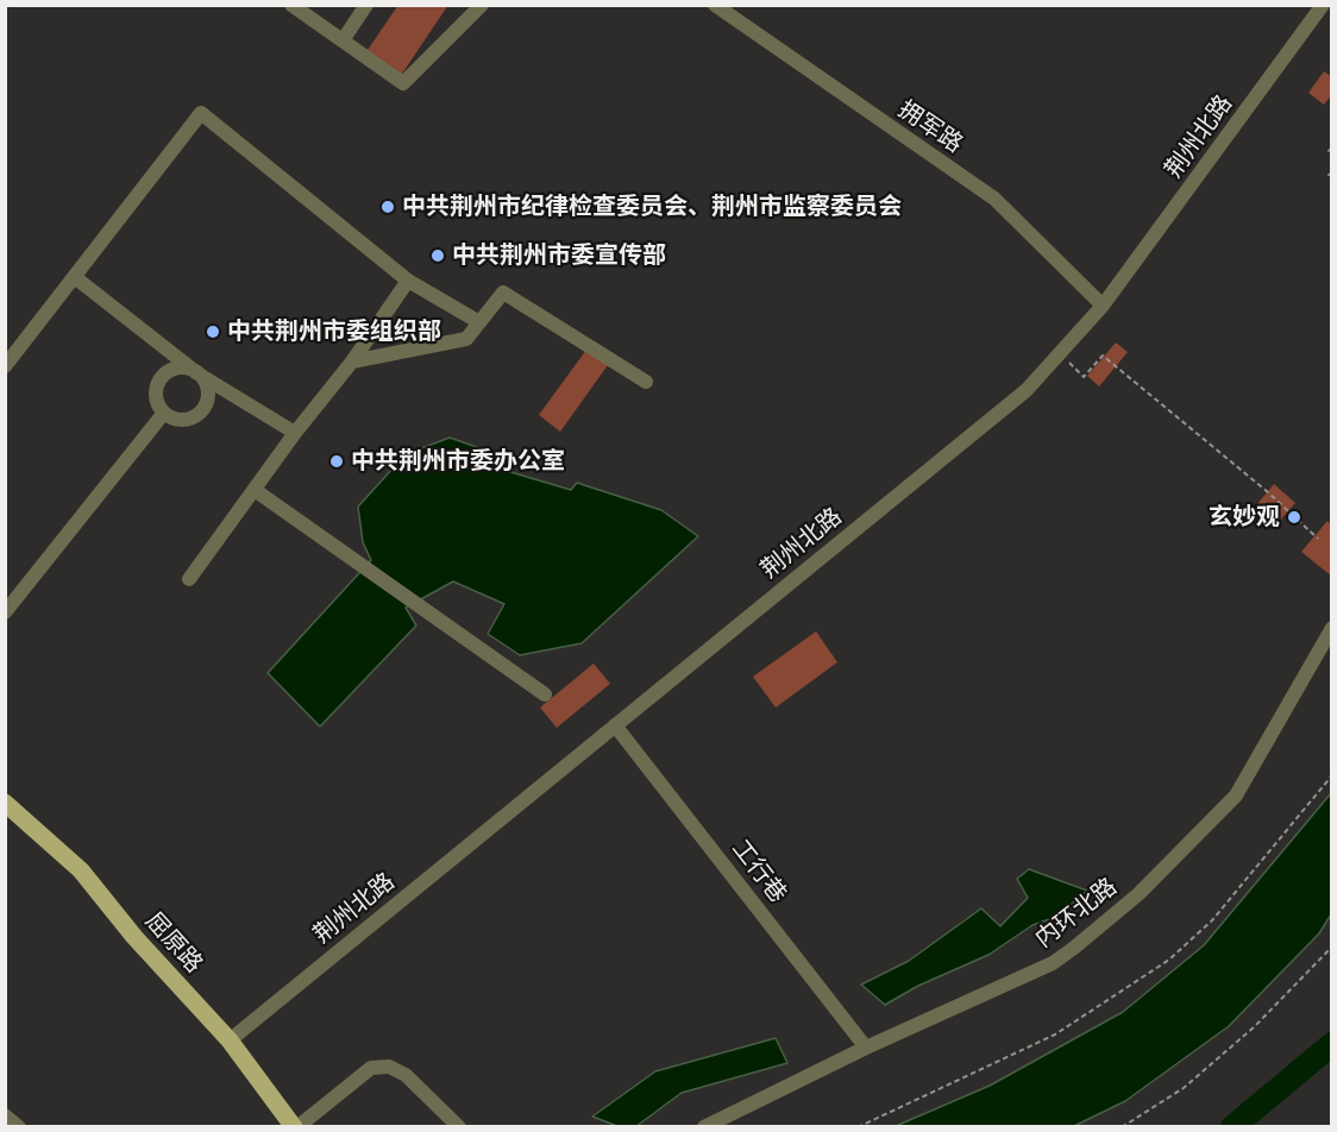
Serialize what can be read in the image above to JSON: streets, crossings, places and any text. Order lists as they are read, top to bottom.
{
  "streets": {
    "main road": ["屈原路"],
    "street": [
      "拥军路",
      "荆州北路",
      "工行巷",
      "内环北路"
    ]
  },
  "crossings": [
    ["拥军路", "荆州北路"],
    ["荆州北路", "工行巷"],
    ["荆州北路", "屈原路"],
    ["工行巷", "内环北路"]
  ],
  "places": [
    "中共荆州市纪律检查委员会、荆州市监察委员会",
    "中共荆州市委宣传部",
    "中共荆州市委组织部",
    "中共荆州市委办公室",
    "玄妙观"
  ]
}
